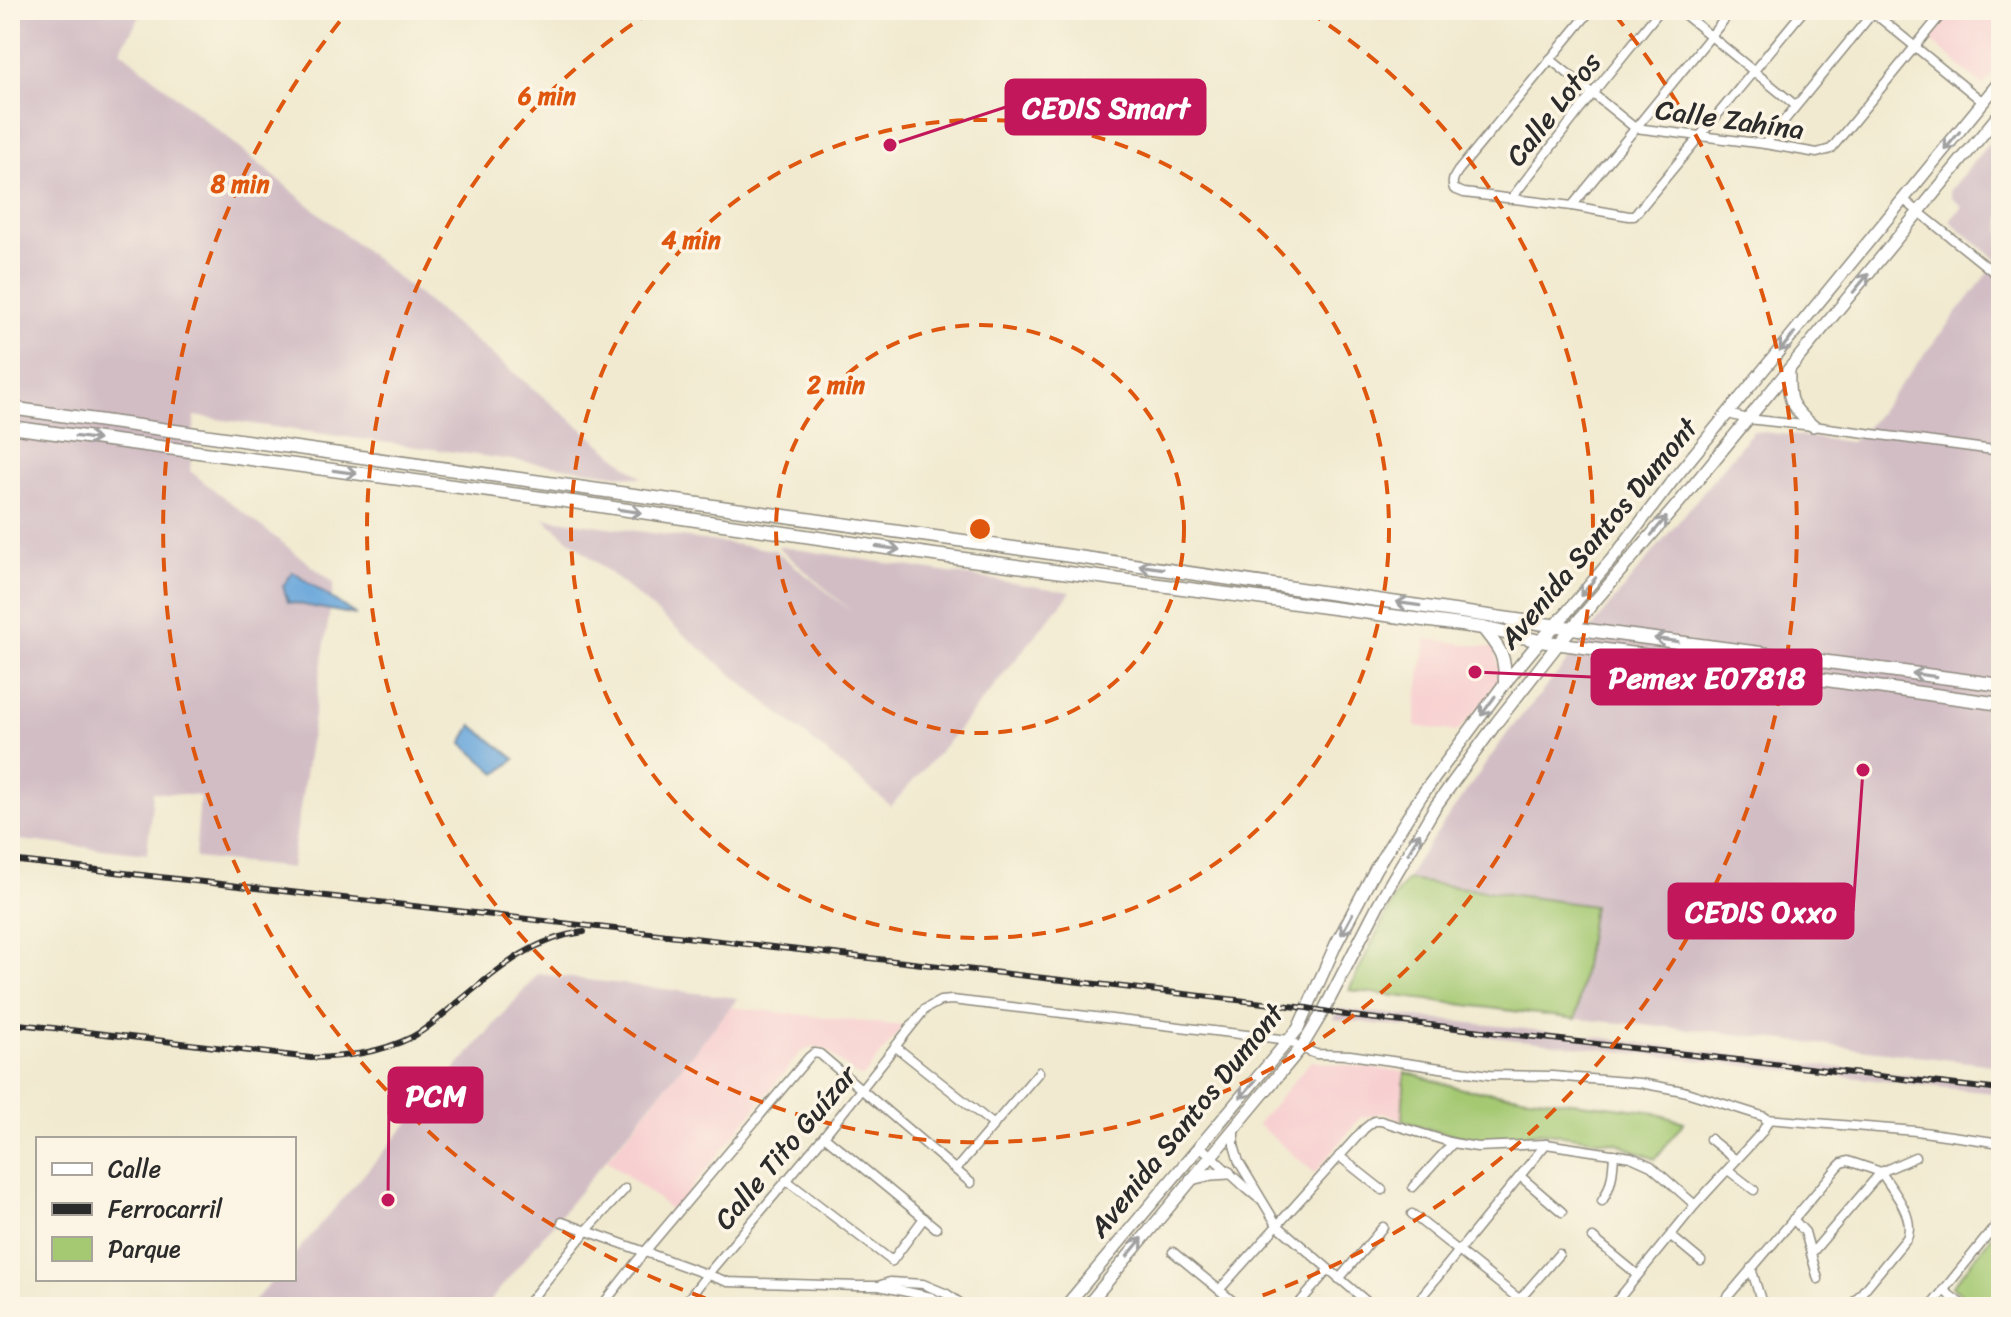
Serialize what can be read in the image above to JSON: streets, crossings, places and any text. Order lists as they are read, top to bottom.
{
  "streets": {
    "main road": ["Avenida Santos Dumont"],
    "street": ["Calle Lotos", "Calle Zahína", "Calle Tito Guízar"]
  },
  "crossings": [
    ["Calle Lotos", "Calle Zahína"],
    ["Avenida Santos Dumont", "Calle Tito Guízar"]
  ],
  "places": [
    "CEDIS Smart",
    "Pemex E07818",
    "CEDIS Oxxo",
    "PCM"
  ],
  "legend": ["Calle", "Ferrocarril", "Parque"],
  "rings": [
    "6 min",
    "8 min",
    "4 min",
    "2 min"
  ]
}
